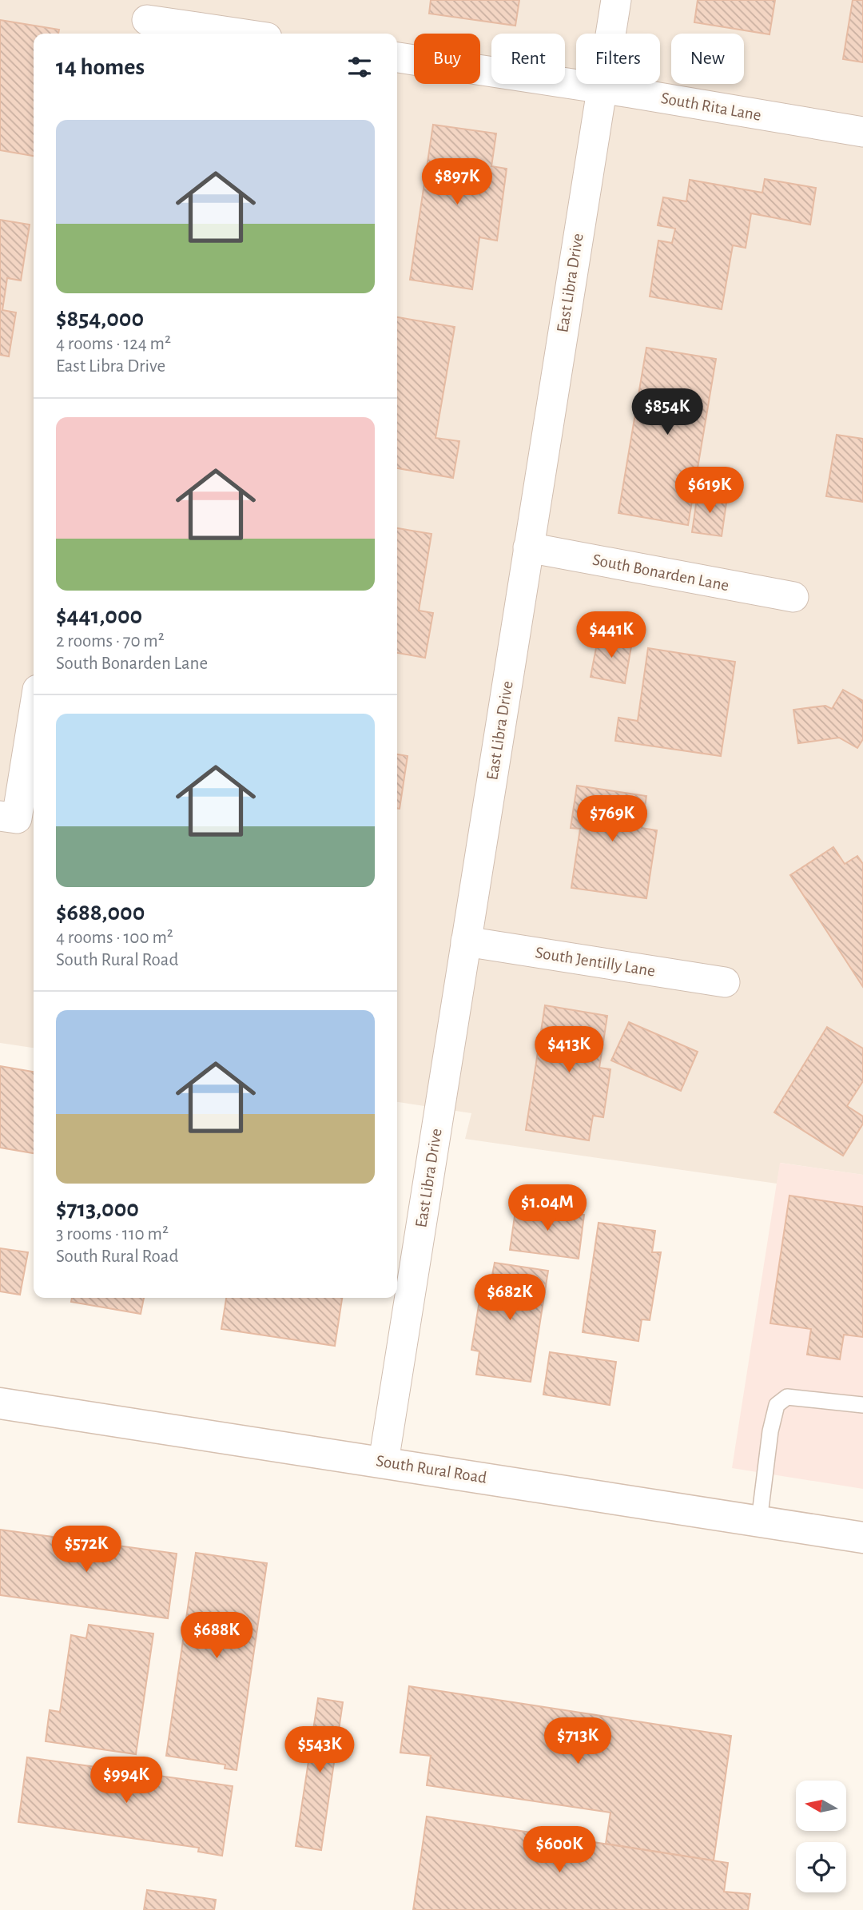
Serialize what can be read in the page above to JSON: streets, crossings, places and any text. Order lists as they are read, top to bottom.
{
  "streets": {
    "main road": ["South Rural Road"],
    "street": [
      "South Rita Lane",
      "East Libra Drive",
      "South Bonarden Lane",
      "South Jentilly Lane"
    ]
  },
  "crossings": [
    ["South Rita Lane", "East Libra Drive"],
    ["East Libra Drive", "South Bonarden Lane"],
    ["East Libra Drive", "South Jentilly Lane"],
    ["East Libra Drive", "South Rural Road"]
  ],
  "north": "left",
  "page": {
    "chip": [
      "Buy",
      "Rent",
      "Filters",
      "New"
    ],
    "heading": "14 homes",
    "list": [
      {
        "name": "$854,000",
        "note": "4 rooms · 124 m² · East Libra Drive"
      },
      {
        "name": "$441,000",
        "note": "2 rooms · 70 m² · South Bonarden Lane"
      },
      {
        "name": "$688,000",
        "note": "4 rooms · 100 m² · South Rural Road"
      },
      {
        "name": "$713,000",
        "note": "3 rooms · 110 m² · South Rural Road"
      }
    ],
    "price": [
      "$897K",
      "$854K",
      "$619K",
      "$441K",
      "$769K",
      "$413K",
      "$1.04M",
      "$682K",
      "$572K",
      "$688K",
      "$713K",
      "$543K",
      "$994K",
      "$600K"
    ]
  }
}
